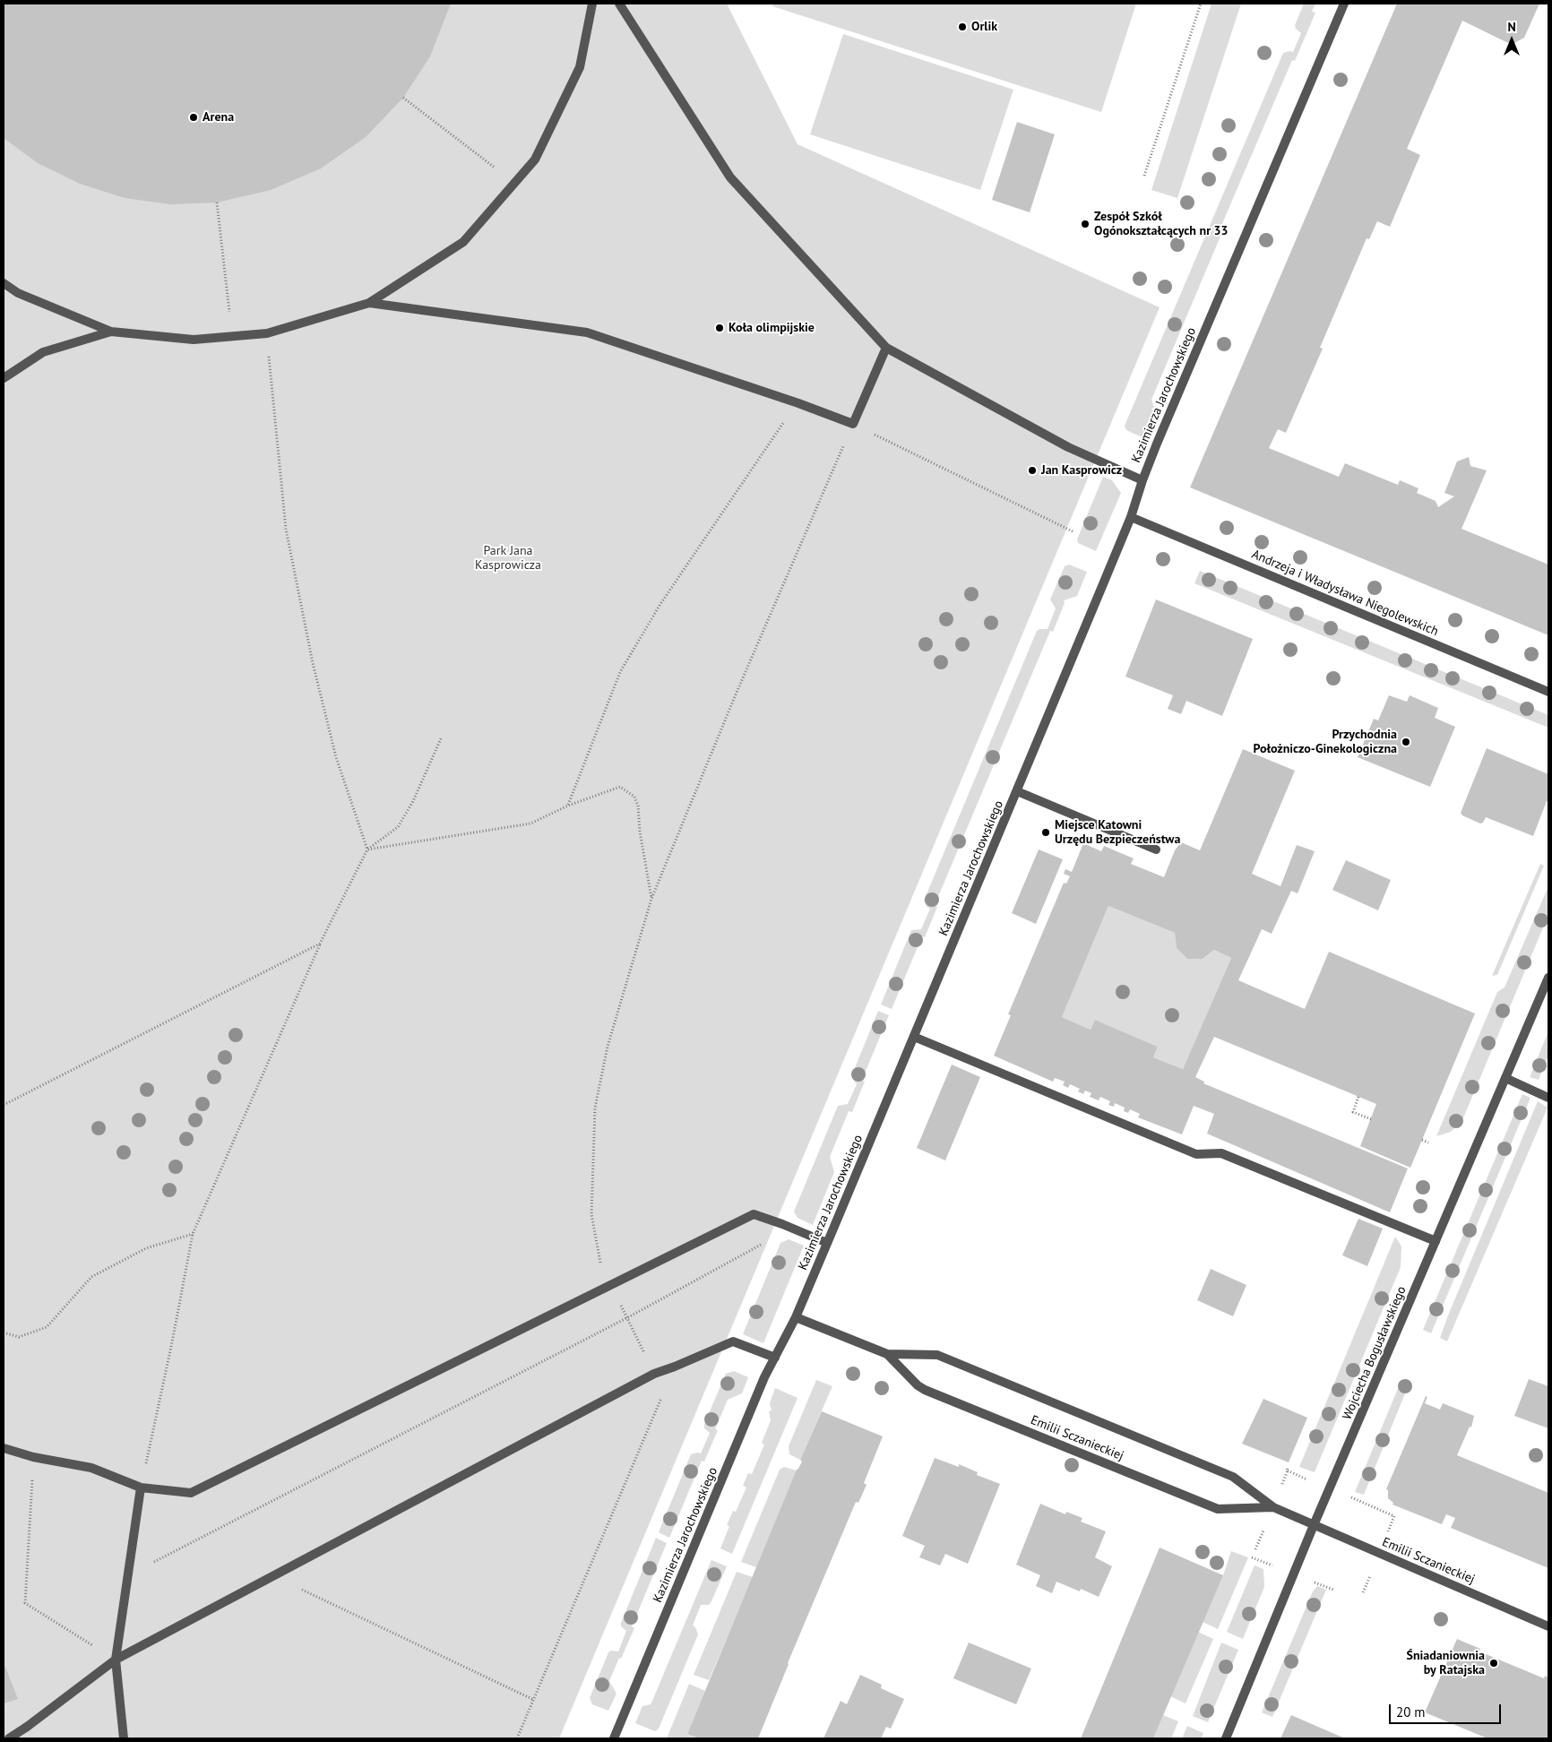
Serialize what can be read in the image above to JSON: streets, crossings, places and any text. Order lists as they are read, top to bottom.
{
  "streets": {
    "street": [
      "Kazimierza Jarochowskiego",
      "Andrzeja i Władysława Niegolewskich",
      "Wojciecha Bogusławskiego",
      "Emilii Sczanieckiej"
    ]
  },
  "crossings": [
    ["Kazimierza Jarochowskiego", "Andrzeja i Władysława Niegolewskich"],
    ["Kazimierza Jarochowskiego", "Emilii Sczanieckiej"],
    ["Wojciecha Bogusławskiego", "Emilii Sczanieckiej"]
  ],
  "parks": ["Park Jana Kasprowicza"],
  "places": [
    "Orlik",
    "Arena",
    "Zespół Szkół Ogónokształcących nr 33",
    "Koła olimpijskie",
    "Jan Kasprowicz",
    "Przychodnia Położniczo-Ginekologiczna",
    "Miejsce Katowni Urzędu Bezpieczeństwa",
    "Śniadaniownia by Ratajska"
  ],
  "scale_bar": "20 m",
  "north": "top"
}
